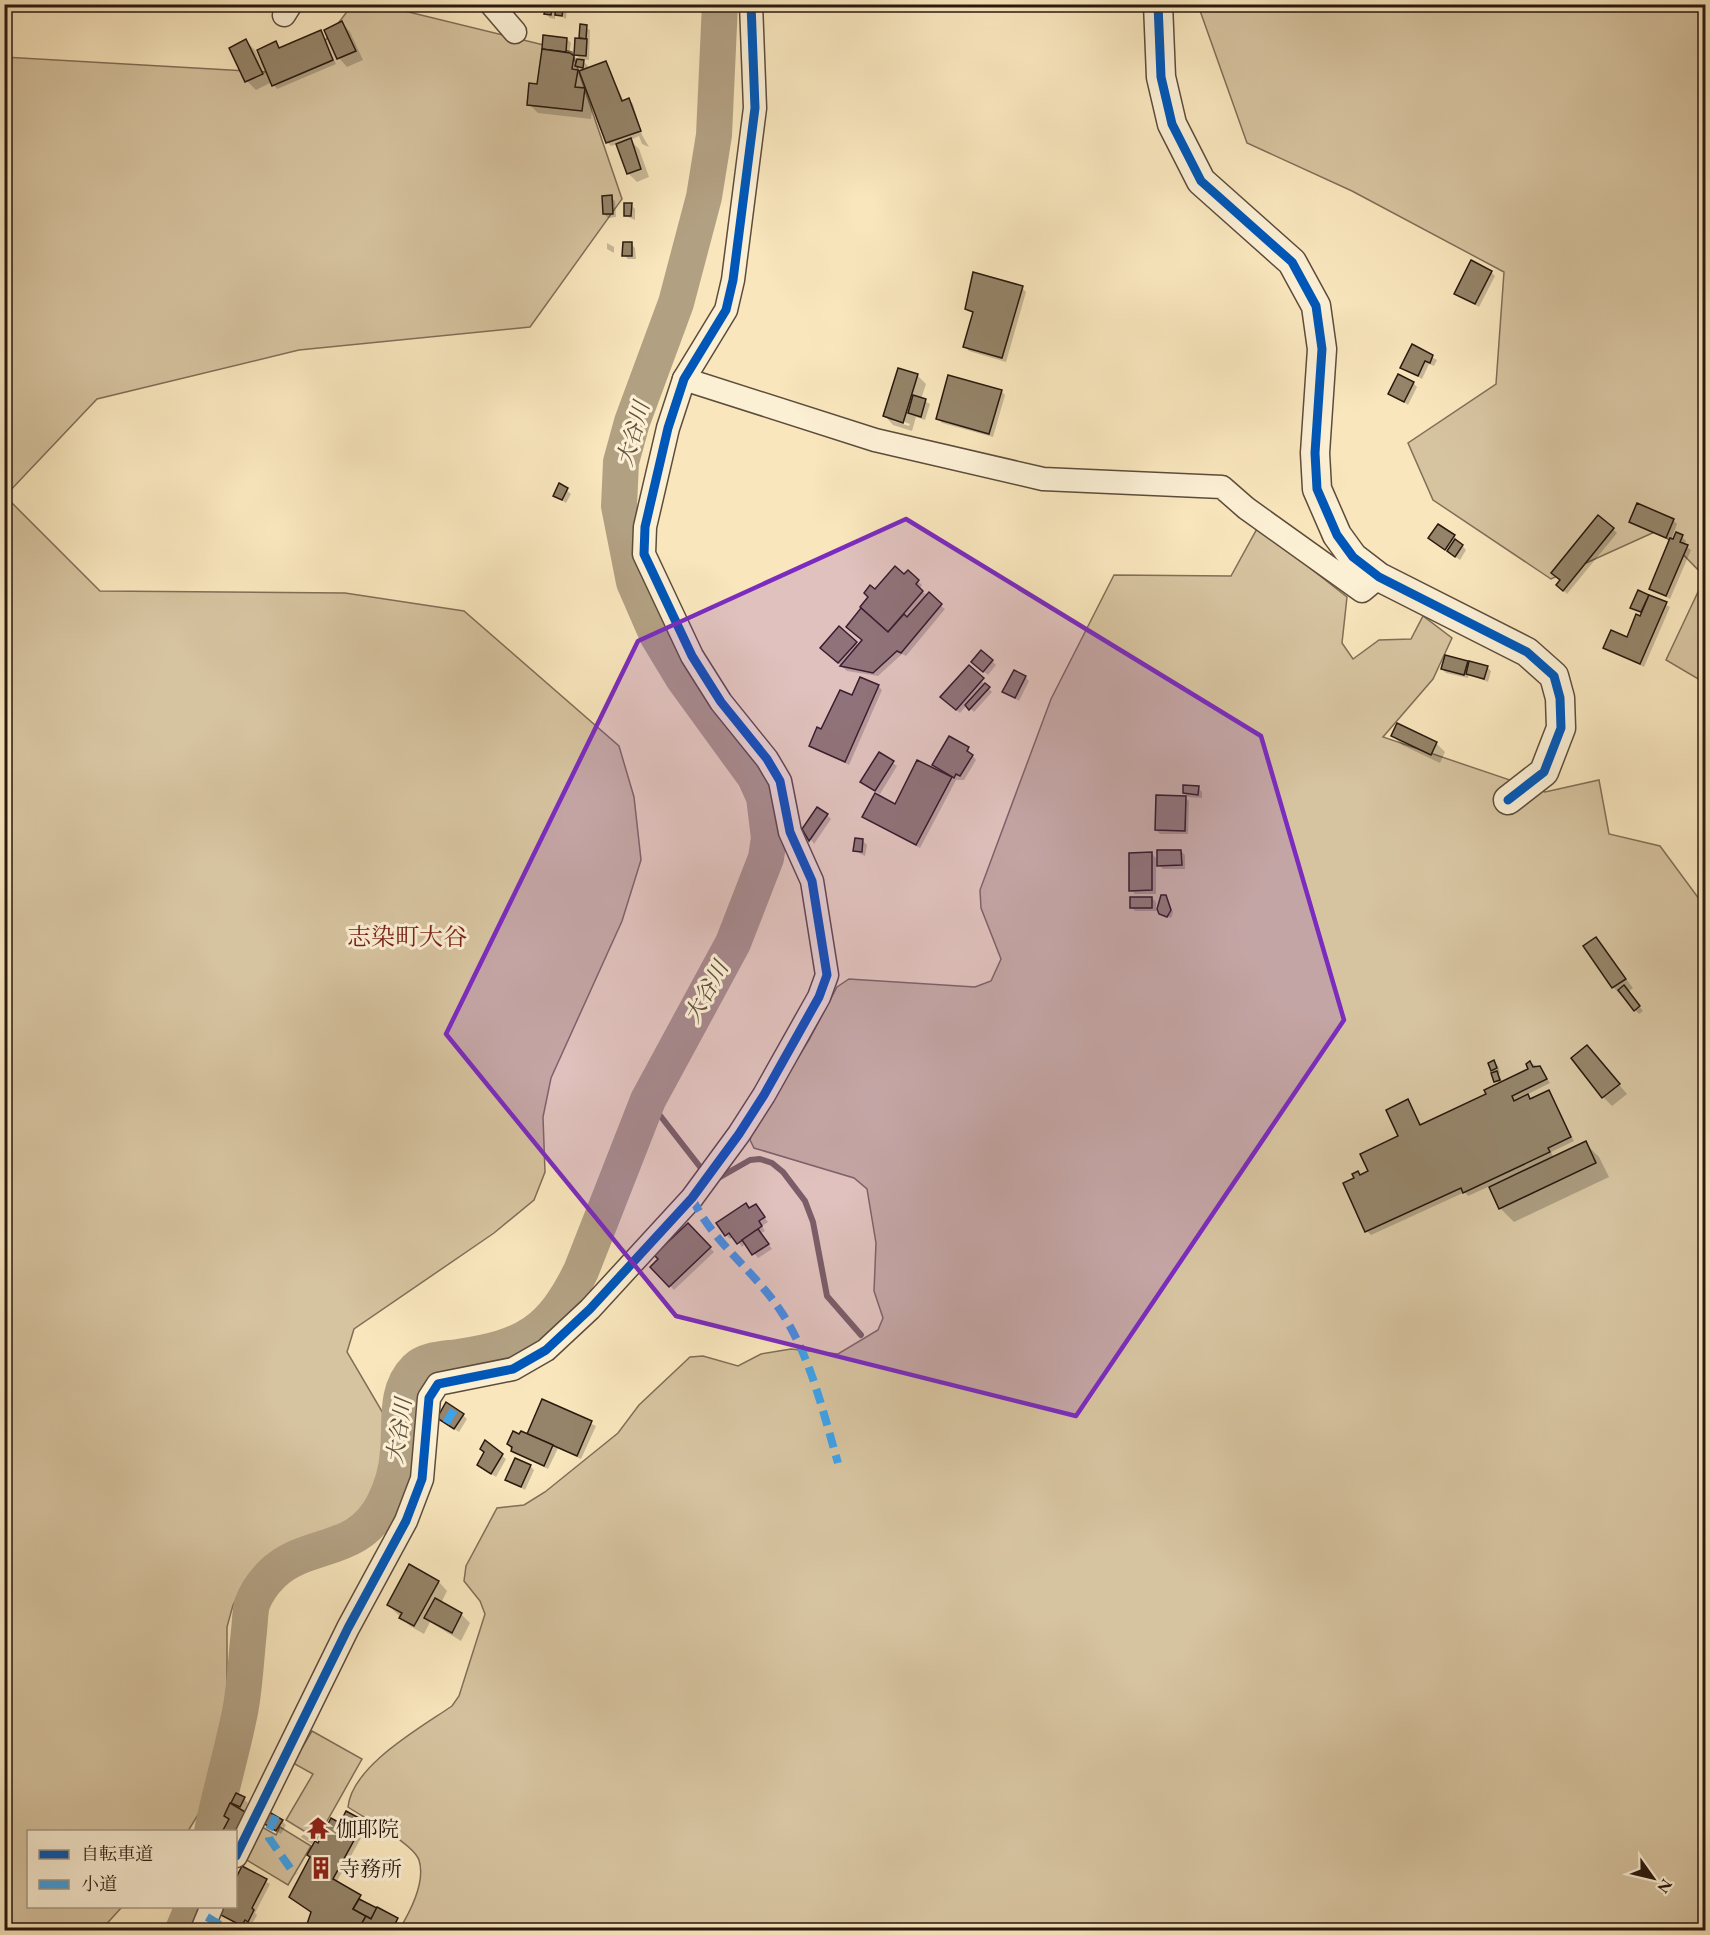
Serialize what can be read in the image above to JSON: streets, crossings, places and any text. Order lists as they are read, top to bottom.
{
  "districts": ["志染町大谷"],
  "water": ["大谷川"],
  "places": {
    "temple": ["伽耶院"],
    "building": ["寺務所"]
  },
  "legend": ["自転車道", "小道"],
  "north": "bottom right"
}
